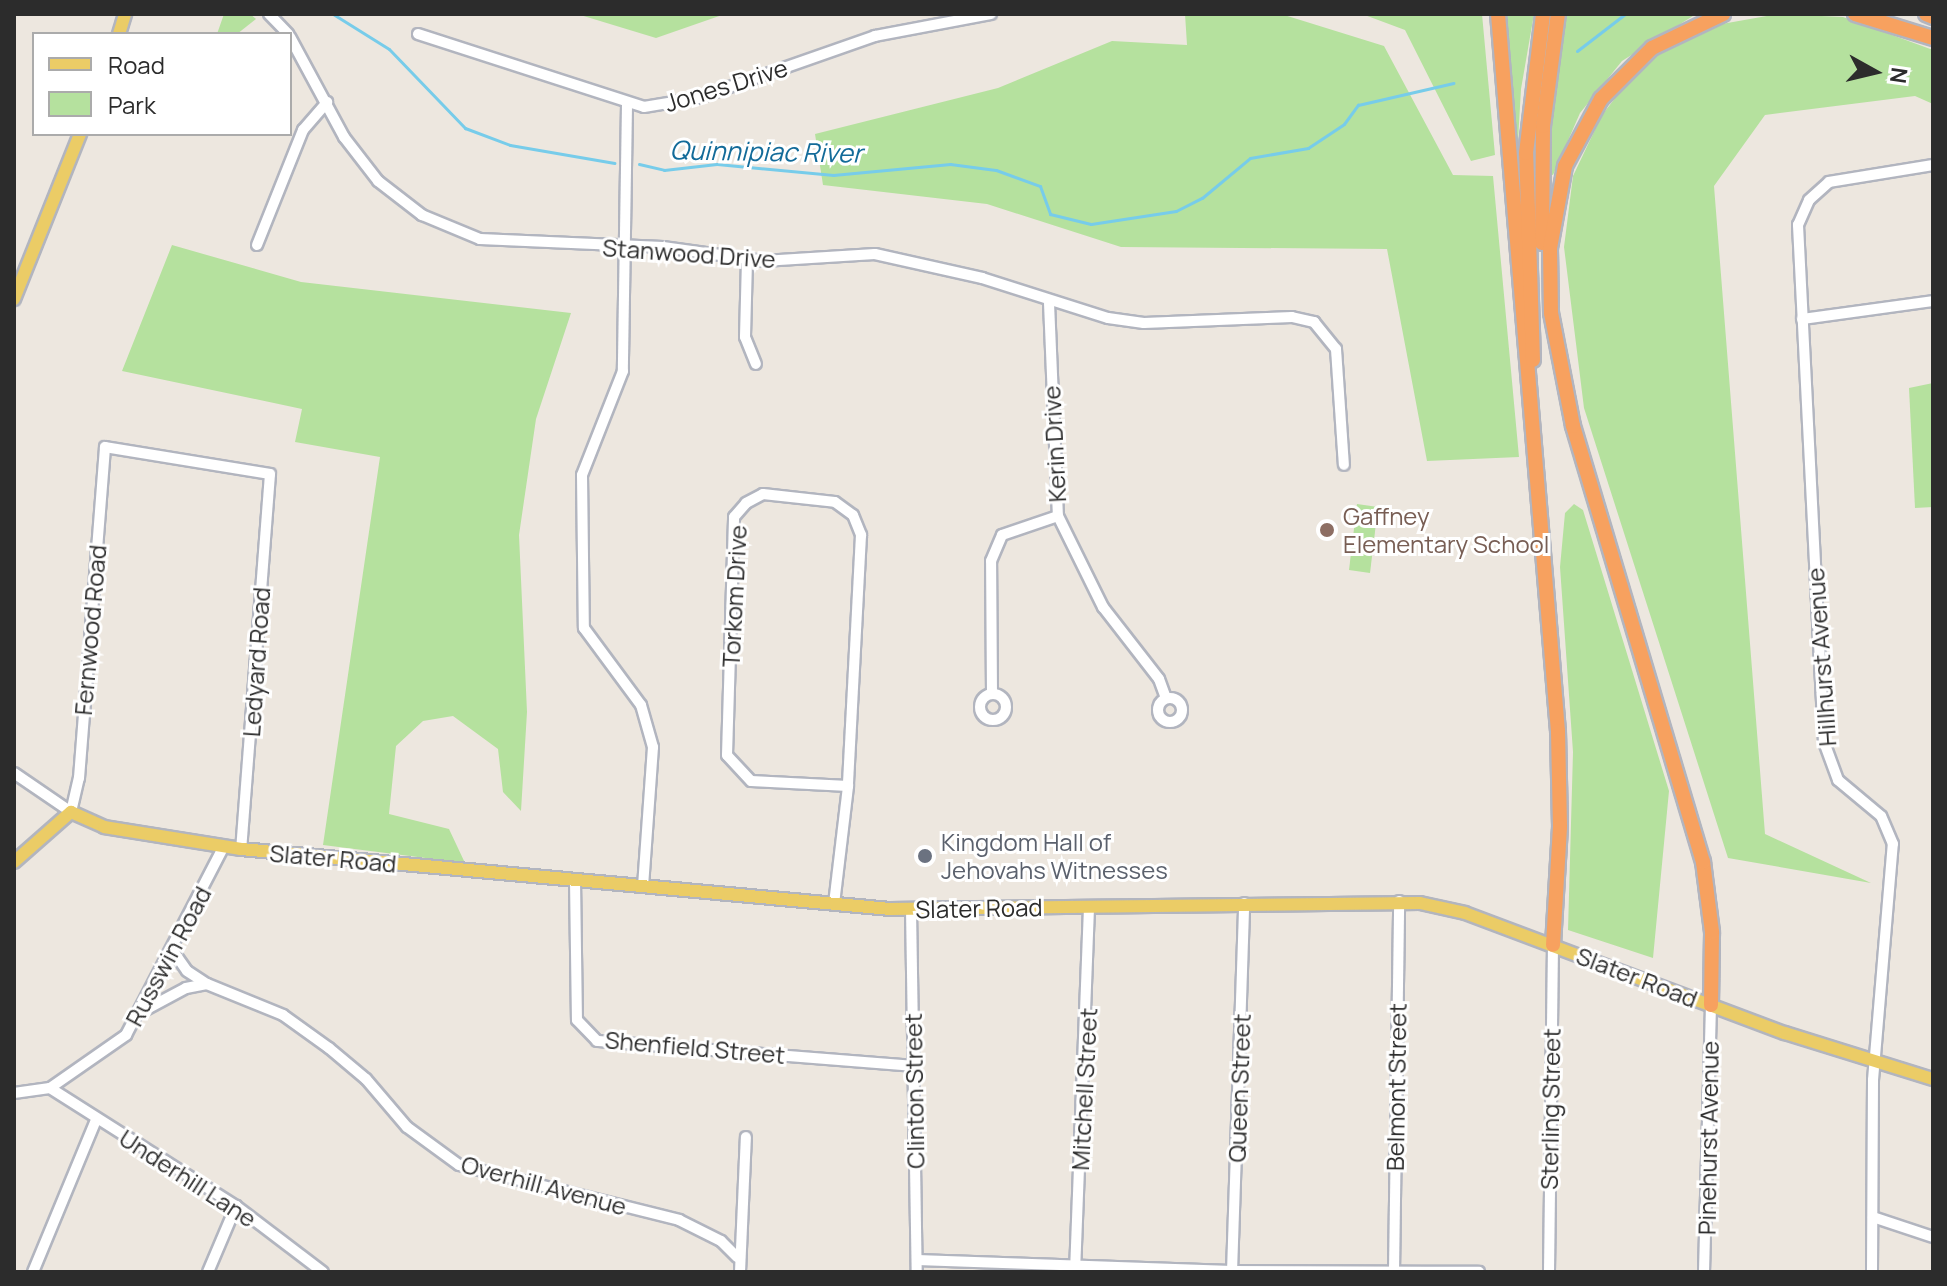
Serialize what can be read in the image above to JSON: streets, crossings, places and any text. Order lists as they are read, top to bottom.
{
  "streets": {
    "main road": ["Slater Road"],
    "street": [
      "Jones Drive",
      "Stanwood Drive",
      "Kerin Drive",
      "Torkom Drive",
      "Fernwood Road",
      "Hillhurst Avenue",
      "Ledyard Road",
      "Russwin Road",
      "Shenfield Street",
      "Belmont Street",
      "Queen Street",
      "Mitchell Street",
      "Clinton Street",
      "Sterling Street",
      "Pinehurst Avenue",
      "Underhill Lane",
      "Overhill Avenue"
    ]
  },
  "crossings": [
    ["Stanwood Drive", "Kerin Drive"],
    ["Torkom Drive", "Slater Road"],
    ["Fernwood Road", "Ledyard Road"],
    ["Fernwood Road", "Slater Road"],
    ["Hillhurst Avenue", "Slater Road"],
    ["Ledyard Road", "Slater Road"],
    ["Slater Road", "Russwin Road"],
    ["Slater Road", "Shenfield Street"],
    ["Slater Road", "Belmont Street"],
    ["Slater Road", "Queen Street"],
    ["Slater Road", "Mitchell Street"],
    ["Slater Road", "Clinton Street"],
    ["Slater Road", "Sterling Street"],
    ["Slater Road", "Pinehurst Avenue"],
    ["Russwin Road", "Underhill Lane"],
    ["Russwin Road", "Overhill Avenue"],
    ["Shenfield Street", "Clinton Street"]
  ],
  "water": ["Quinnipiac River"],
  "places": ["Gaffney Elementary School", "Kingdom Hall of Jehovahs Witnesses"],
  "legend": ["Road", "Park"],
  "north": "right"
}
